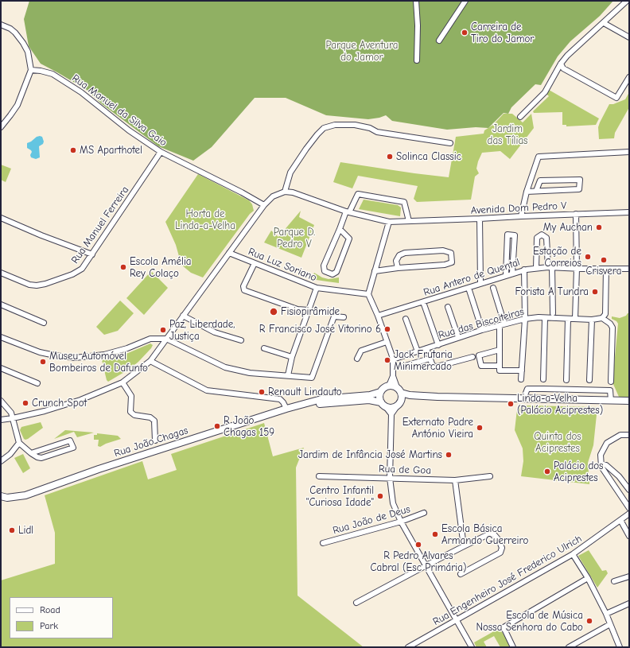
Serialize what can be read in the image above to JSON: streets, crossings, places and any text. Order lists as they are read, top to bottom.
{
  "streets": {
    "street": [
      "Rua Manuel da Silva Gaio",
      "Avenida Dom Pedro V",
      "Rua Manuel Ferreira",
      "Rua Luz Soriano",
      "Rua Antero de Quental",
      "Rua das Biscoiteiras",
      "Rua João Chagas",
      "Rua de Goa",
      "Rua João de Deus",
      "Rua Engenheiro José Frederico Ulrich"
    ]
  },
  "crossings": [
    ["Rua Manuel da Silva Gaio", "Rua Manuel Ferreira"]
  ],
  "parks": [
    "Parque Aventura do Jamor",
    "Jardim das Tílias",
    "Horta de Linda-a-Velha",
    "Parque D. Pedro V",
    "Quinta dos Aciprestes"
  ],
  "places": [
    "Carreira de Tiro do Jamor",
    "MS Aparthotel",
    "Solinca Classic",
    "My Auchan",
    "Estação de Correios",
    "Crisvera",
    "Escola Amélia Rey Colaço",
    "Forista A Tundra",
    "Fisiopirâmide",
    "R Francisco José Vitorino 6",
    "Paz, Liberdade, Justiça",
    "Jack Frutaria Minimercado",
    "Museu Automóvel Bombeiros de Dafunfo",
    "Renault Lindauto",
    "Crunch Spot",
    "Linda-a-Velha (Palácio Aciprestes)",
    "R João Chagas 159",
    "Externato Padre António Vieira",
    "Jardim de Infância José Martins",
    "Palácio dos Aciprestes",
    "Centro Infantil \"Curiosa Idade\"",
    "Lidl",
    "Escola Básica Armando Guerreiro",
    "R Pedro Alvares Cabral (Esc Primária)",
    "Escola de Música Nossa Senhora do Cabo"
  ],
  "legend": ["Road", "Park"]
}
